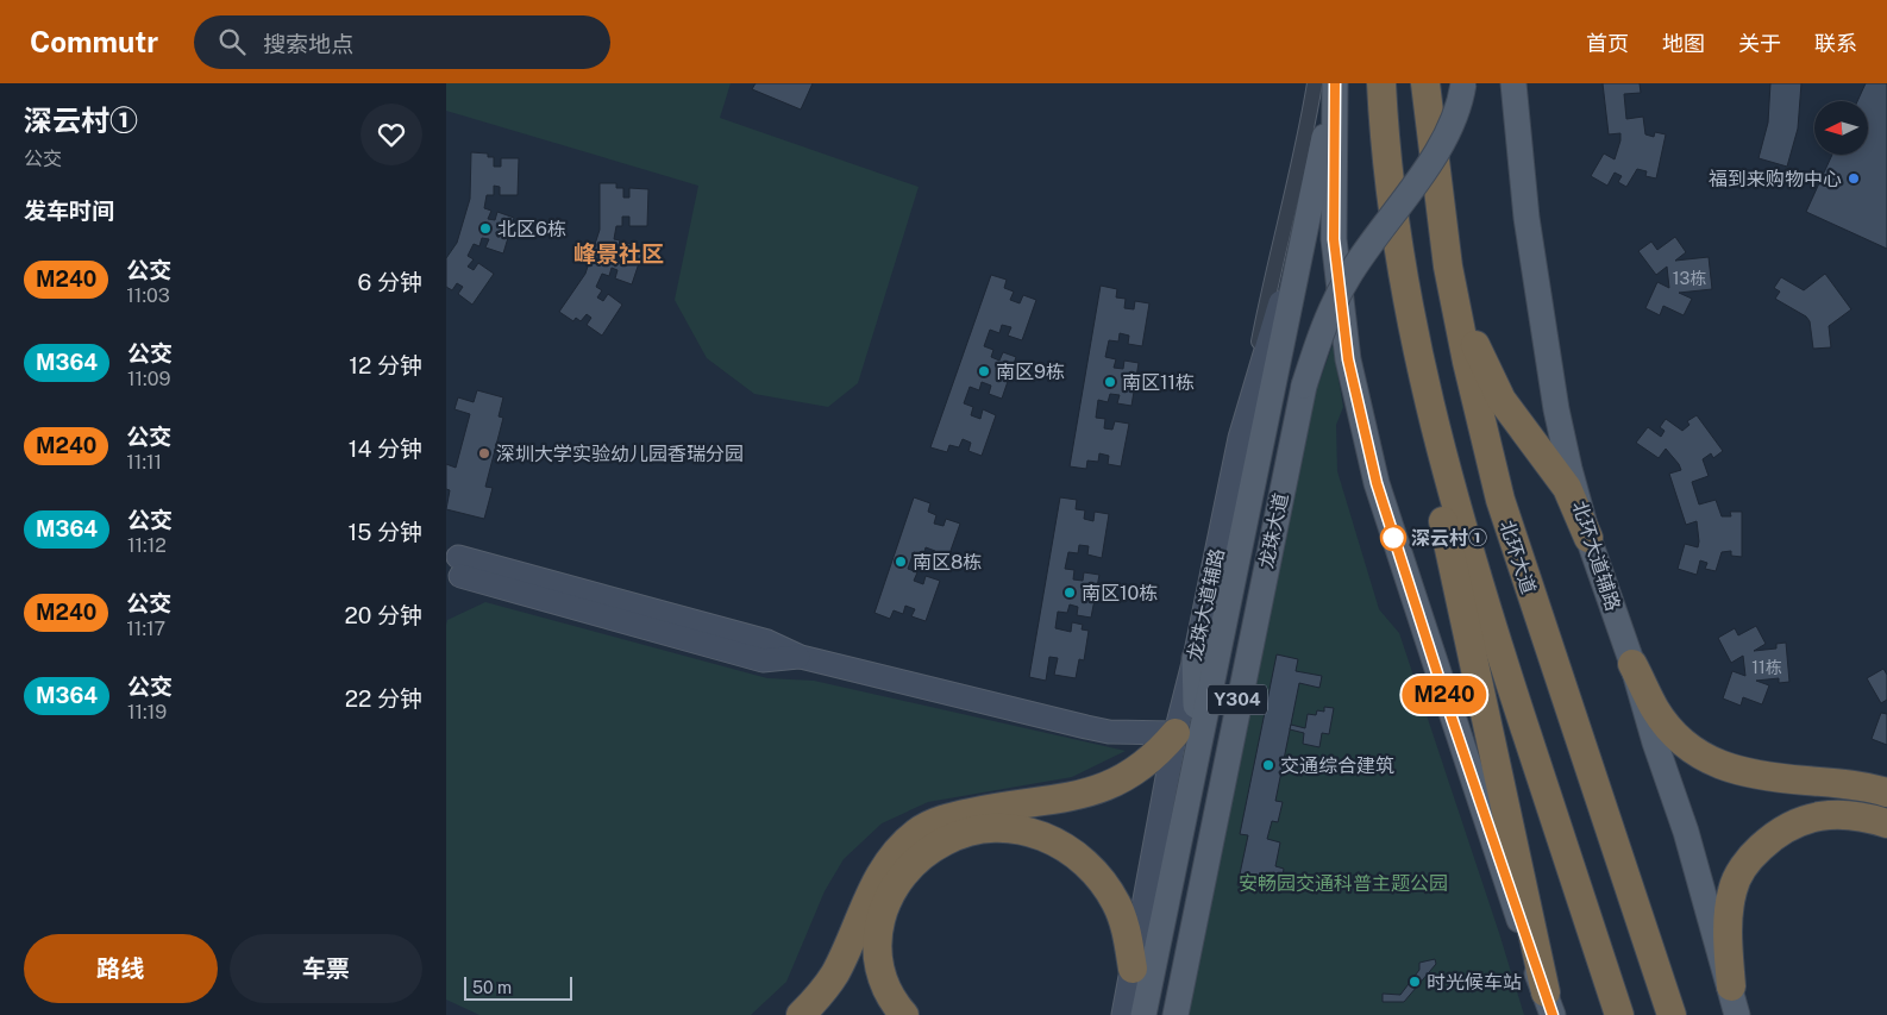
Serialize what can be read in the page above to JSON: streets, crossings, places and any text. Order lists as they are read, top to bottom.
{
  "streets": {
    "highway": ["北环大道"],
    "main road": [
      "龙珠大道",
      "北环大道辅路",
      "龙珠大道辅路",
      "Y304"
    ]
  },
  "crossings": [
    ["龙珠大道", "龙珠大道辅路"]
  ],
  "districts": ["峰景社区"],
  "parks": ["安畅园交通科普主题公园"],
  "places": [
    "福到来购物中心",
    "北区6栋",
    "南区9栋",
    "南区11栋",
    "深圳大学实验幼儿园香瑞分园",
    "深云村①",
    "南区8栋",
    "南区10栋",
    "交通综合建筑",
    "时光候车站"
  ],
  "lines": ["bus line M240"],
  "house_numbers": ["13栋", "11栋"],
  "scale_bar": "50 m",
  "north": "left",
  "page": {
    "header": "Commutr",
    "search": "搜索地点",
    "nav": [
      "首页",
      "地图",
      "关于",
      "联系"
    ],
    "heading": [
      ["深云村①", "公交"],
      "发车时间"
    ],
    "on_map": "M240",
    "list": [
      {
        "mark": "M240",
        "name": "公交",
        "note": "11:03",
        "value": "6 分钟"
      },
      {
        "mark": "M364",
        "name": "公交",
        "note": "11:09",
        "value": "12 分钟"
      },
      {
        "mark": "M240",
        "name": "公交",
        "note": "11:11",
        "value": "14 分钟"
      },
      {
        "mark": "M364",
        "name": "公交",
        "note": "11:12",
        "value": "15 分钟"
      },
      {
        "mark": "M240",
        "name": "公交",
        "note": "11:17",
        "value": "20 分钟"
      },
      {
        "mark": "M364",
        "name": "公交",
        "note": "11:19",
        "value": "22 分钟"
      }
    ],
    "buttons": ["路线", "车票"],
    "scale": "50 m"
  }
}
